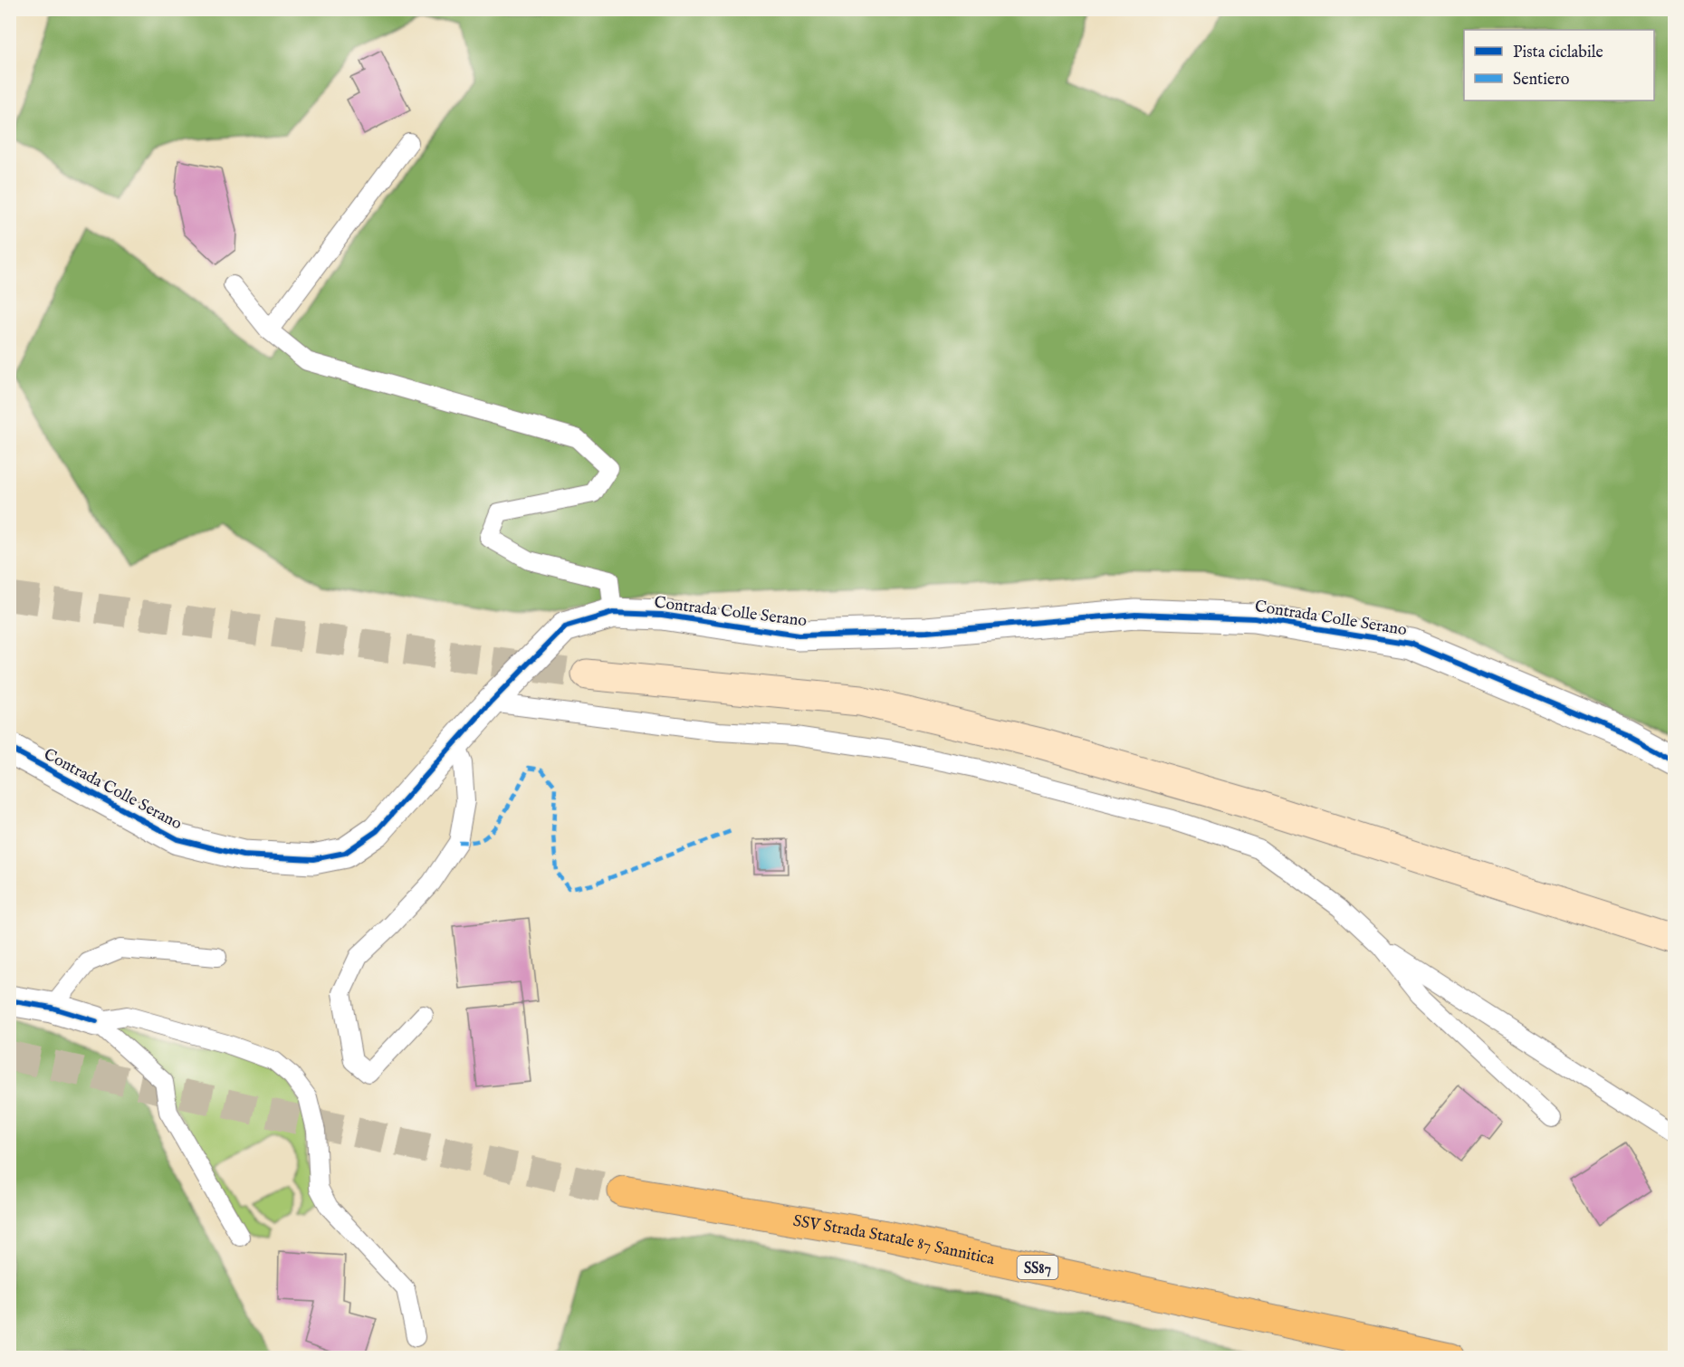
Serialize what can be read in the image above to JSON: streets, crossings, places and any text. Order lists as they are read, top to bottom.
{
  "streets": {
    "main road": ["SSV Strada Statale 87 Sannitica", "SS87"],
    "street": ["Contrada Colle Serano"]
  },
  "legend": ["Pista ciclabile", "Sentiero"]
}
